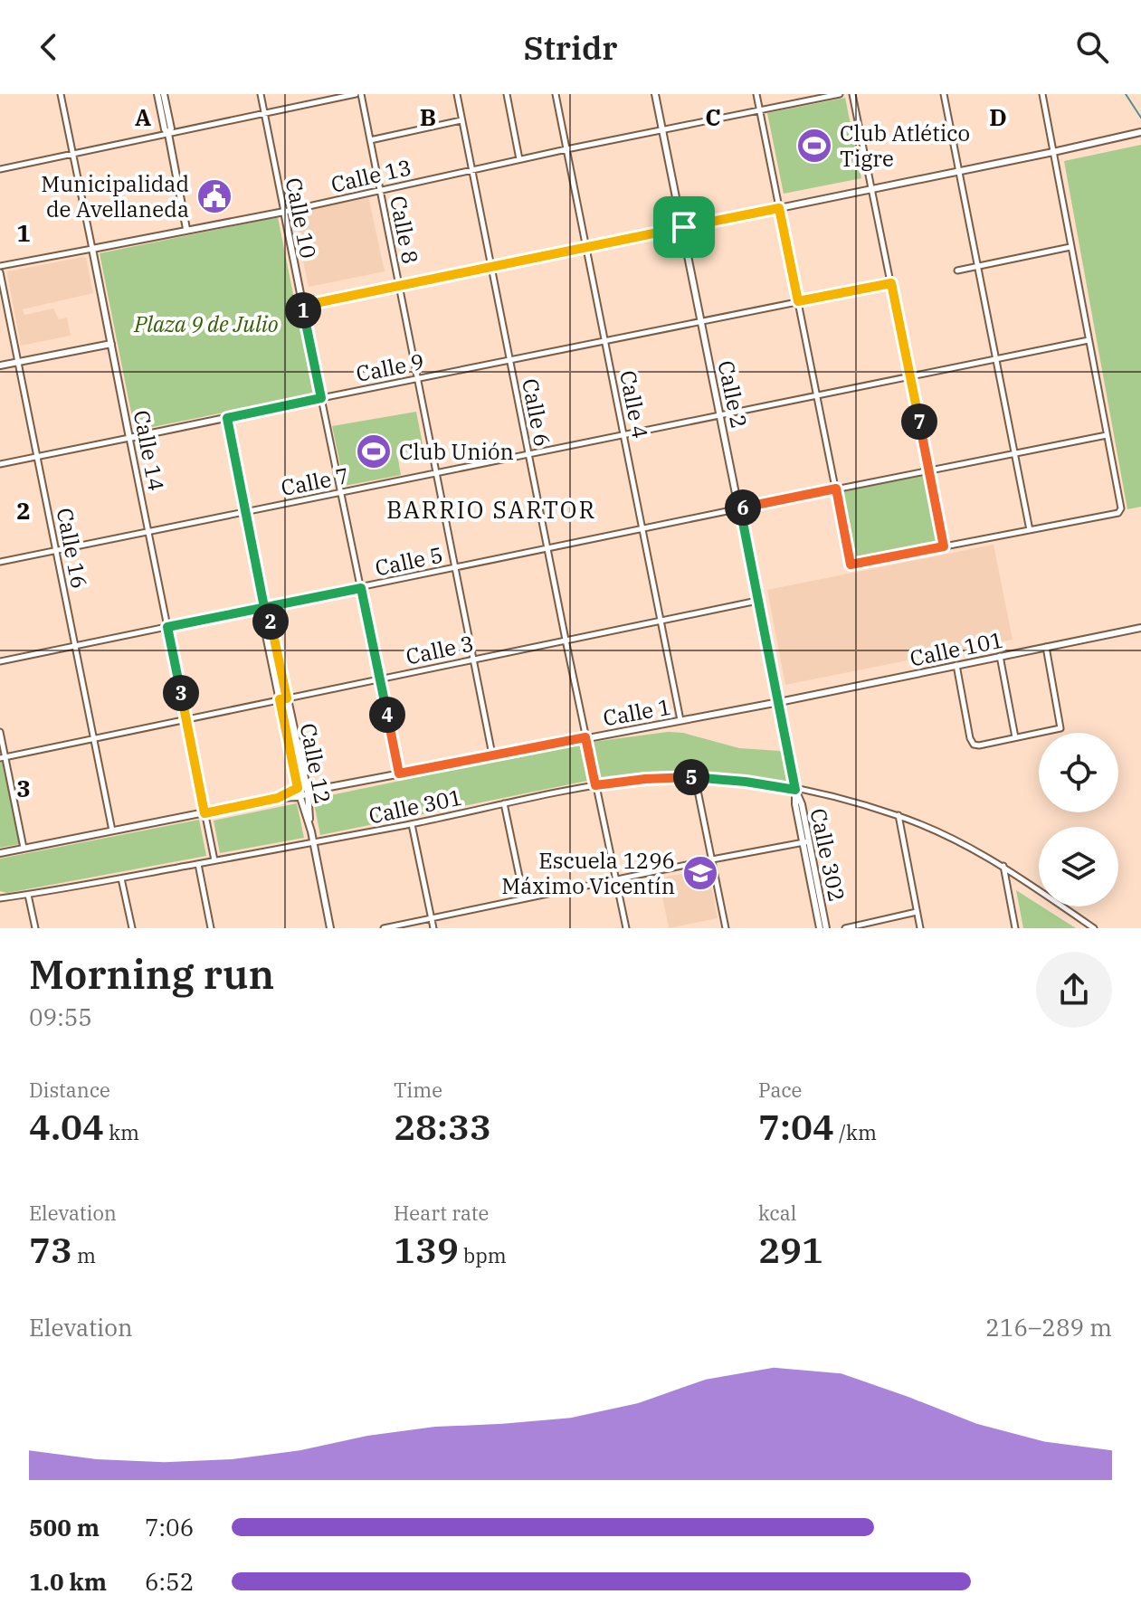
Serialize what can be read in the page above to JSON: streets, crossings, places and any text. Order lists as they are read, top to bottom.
{
  "streets": {
    "street": [
      "Calle 13",
      "Calle 10",
      "Calle 8",
      "Calle 9",
      "Calle 2",
      "Calle 4",
      "Calle 6",
      "Calle 14",
      "Calle 7",
      "Calle 16",
      "Calle 5",
      "Calle 101",
      "Calle 3",
      "Calle 1",
      "Calle 12",
      "Calle 301",
      "Calle 302"
    ]
  },
  "crossings": [
    ["Calle 13", "Calle 10"],
    ["Calle 13", "Calle 8"],
    ["Calle 13", "Calle 2"],
    ["Calle 13", "Calle 4"],
    ["Calle 13", "Calle 6"],
    ["Calle 13", "Calle 14"],
    ["Calle 10", "Calle 9"],
    ["Calle 10", "Calle 7"],
    ["Calle 10", "Calle 5"],
    ["Calle 10", "Calle 3"],
    ["Calle 10", "Calle 1"],
    ["Calle 8", "Calle 9"],
    ["Calle 8", "Calle 7"],
    ["Calle 8", "Calle 5"],
    ["Calle 8", "Calle 3"],
    ["Calle 8", "Calle 1"],
    ["Calle 9", "Calle 2"],
    ["Calle 9", "Calle 4"],
    ["Calle 9", "Calle 6"],
    ["Calle 9", "Calle 14"],
    ["Calle 9", "Calle 16"],
    ["Calle 9", "Calle 12"],
    ["Calle 2", "Calle 7"],
    ["Calle 2", "Calle 5"],
    ["Calle 2", "Calle 101"],
    ["Calle 2", "Calle 3"],
    ["Calle 2", "Calle 1"],
    ["Calle 2", "Calle 302"],
    ["Calle 4", "Calle 7"],
    ["Calle 4", "Calle 5"],
    ["Calle 4", "Calle 3"],
    ["Calle 4", "Calle 1"],
    ["Calle 6", "Calle 7"],
    ["Calle 6", "Calle 5"],
    ["Calle 6", "Calle 3"],
    ["Calle 6", "Calle 1"],
    ["Calle 6", "Calle 301"],
    ["Calle 14", "Calle 7"],
    ["Calle 14", "Calle 5"],
    ["Calle 14", "Calle 3"],
    ["Calle 14", "Calle 1"],
    ["Calle 14", "Calle 301"],
    ["Calle 7", "Calle 16"],
    ["Calle 7", "Calle 12"],
    ["Calle 16", "Calle 5"],
    ["Calle 16", "Calle 3"],
    ["Calle 16", "Calle 1"],
    ["Calle 5", "Calle 12"],
    ["Calle 101", "Calle 1"],
    ["Calle 101", "Calle 302"],
    ["Calle 3", "Calle 12"],
    ["Calle 1", "Calle 12"],
    ["Calle 1", "Calle 302"],
    ["Calle 301", "Calle 302"]
  ],
  "districts": ["BARRIO SARTOR"],
  "parks": ["Plaza 9 de Julio"],
  "places": {
    "sports": ["Club Atlético Tigre", "Club Unión"],
    "public building": ["Municipalidad de Avellaneda"],
    "school or university": ["Escuela 1296 Máximo Vicentín"]
  },
  "page": {
    "header": "Stridr",
    "pins": [
      "1",
      "7",
      "6",
      "2",
      "3",
      "4",
      "5"
    ],
    "heading": ["Morning run", "09:55"],
    "stats": [
      ["Distance", "4.04 km"],
      ["Time", "28:33"],
      ["Pace", "7:04 /km"],
      ["Elevation", "73 m"],
      ["Heart rate", "139 bpm"],
      ["kcal", "291"]
    ],
    "chart": ["Elevation", "216–289 m"],
    "list": [
      {
        "name": "500 m",
        "note": "7:06"
      },
      {
        "name": "1.0 km",
        "note": "6:52"
      }
    ]
  },
  "grid": {
    "columns": [
      "A",
      "B",
      "C",
      "D"
    ],
    "rows": ["1", "2", "3"]
  }
}
